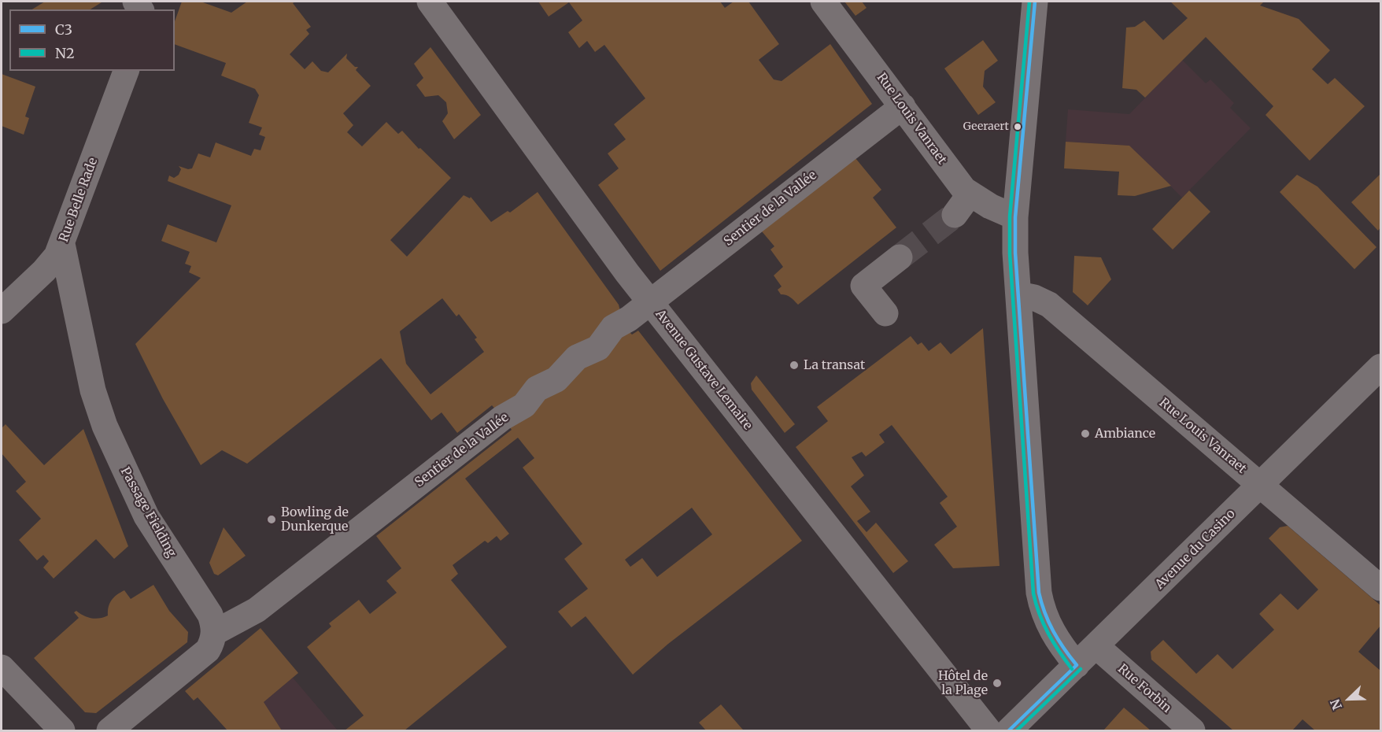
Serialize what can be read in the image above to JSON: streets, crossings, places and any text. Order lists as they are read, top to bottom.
{
  "streets": {
    "street": [
      "Rue Louis Vanraet",
      "Rue Belle Rade",
      "Sentier de la Vallée",
      "Avenue Gustave Lemaire",
      "Passage Fielding",
      "Avenue du Casino",
      "Rue Forbin"
    ]
  },
  "crossings": [
    ["Rue Louis Vanraet", "Sentier de la Vallée"],
    ["Rue Louis Vanraet", "Avenue du Casino"],
    ["Rue Belle Rade", "Passage Fielding"],
    ["Sentier de la Vallée", "Avenue Gustave Lemaire"],
    ["Sentier de la Vallée", "Passage Fielding"],
    ["Avenue du Casino", "Rue Forbin"]
  ],
  "places": [
    "Geeraert",
    "La transat",
    "Ambiance",
    "Bowling de Dunkerque",
    "Hôtel de la Plage"
  ],
  "lines": ["transit line C3", "transit line N2"],
  "legend": ["C3", "N2"],
  "north": "bottom left"
}
